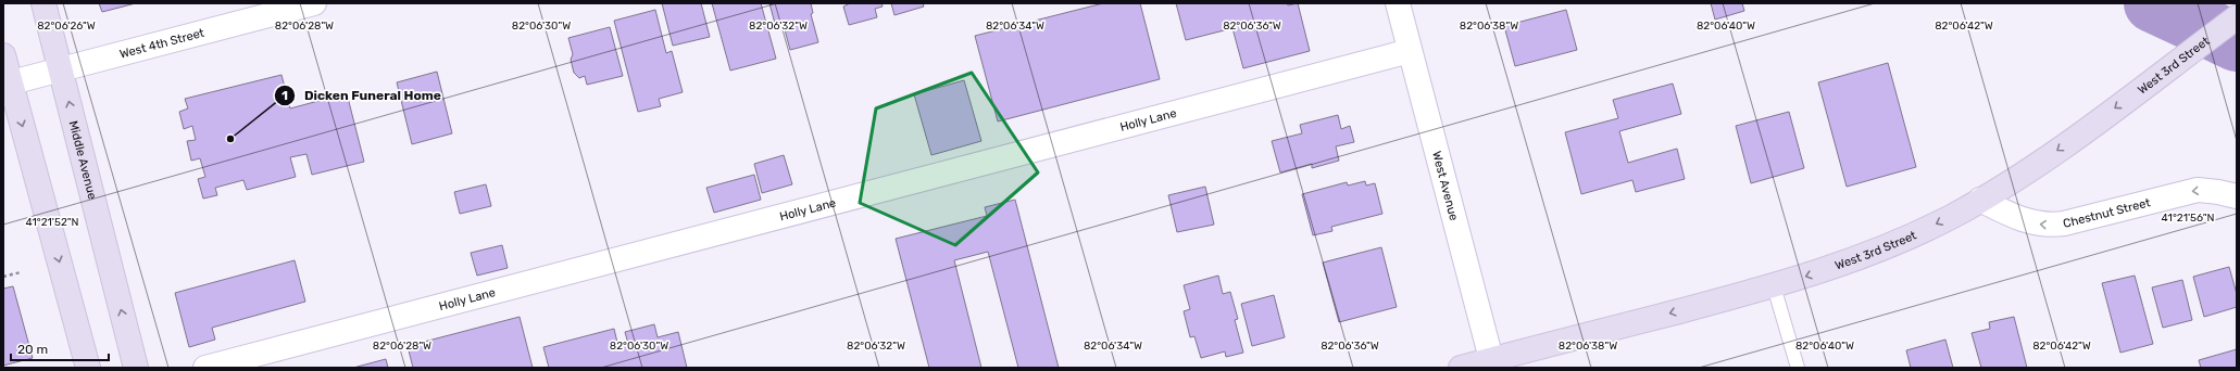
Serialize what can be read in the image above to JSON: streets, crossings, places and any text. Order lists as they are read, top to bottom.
{
  "streets": {
    "main road": ["West 3rd Street", "Middle Avenue"],
    "street": [
      "West 4th Street",
      "Holly Lane",
      "West Avenue",
      "Chestnut Street"
    ]
  },
  "crossings": [
    ["West 4th Street", "Middle Avenue"],
    ["West 3rd Street", "West Avenue"],
    ["West 3rd Street", "Chestnut Street"],
    ["Holly Lane", "West Avenue"]
  ],
  "one_way": ["West 3rd Street", "Chestnut Street"],
  "places": ["Dicken Funeral Home"],
  "scale_bar": "20 m",
  "coordinates": [
    "82°06'26\"W",
    "82°06'28\"W",
    "82°06'30\"W",
    "82°06'32\"W",
    "82°06'34\"W",
    "82°06'36\"W",
    "82°06'38\"W",
    "82°06'40\"W",
    "82°06'42\"W",
    "41°21'56\"N",
    "41°21'52\"N"
  ]
}
